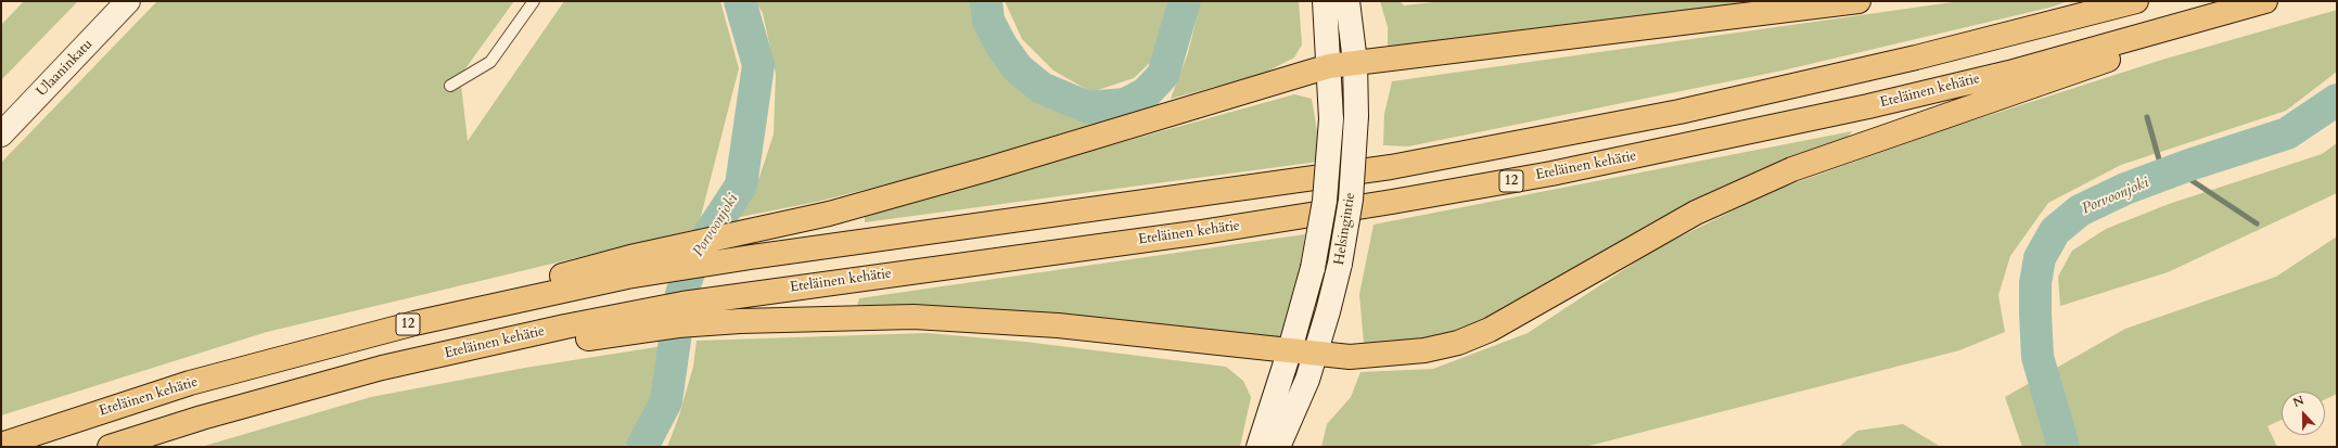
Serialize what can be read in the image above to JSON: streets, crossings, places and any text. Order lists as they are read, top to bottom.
{
  "streets": {
    "highway": ["Eteläinen kehätie", "12"],
    "main road": ["Ulaaninkatu", "Helsingintie"]
  },
  "water": ["Porvoonjoki"],
  "north": "top"
}
